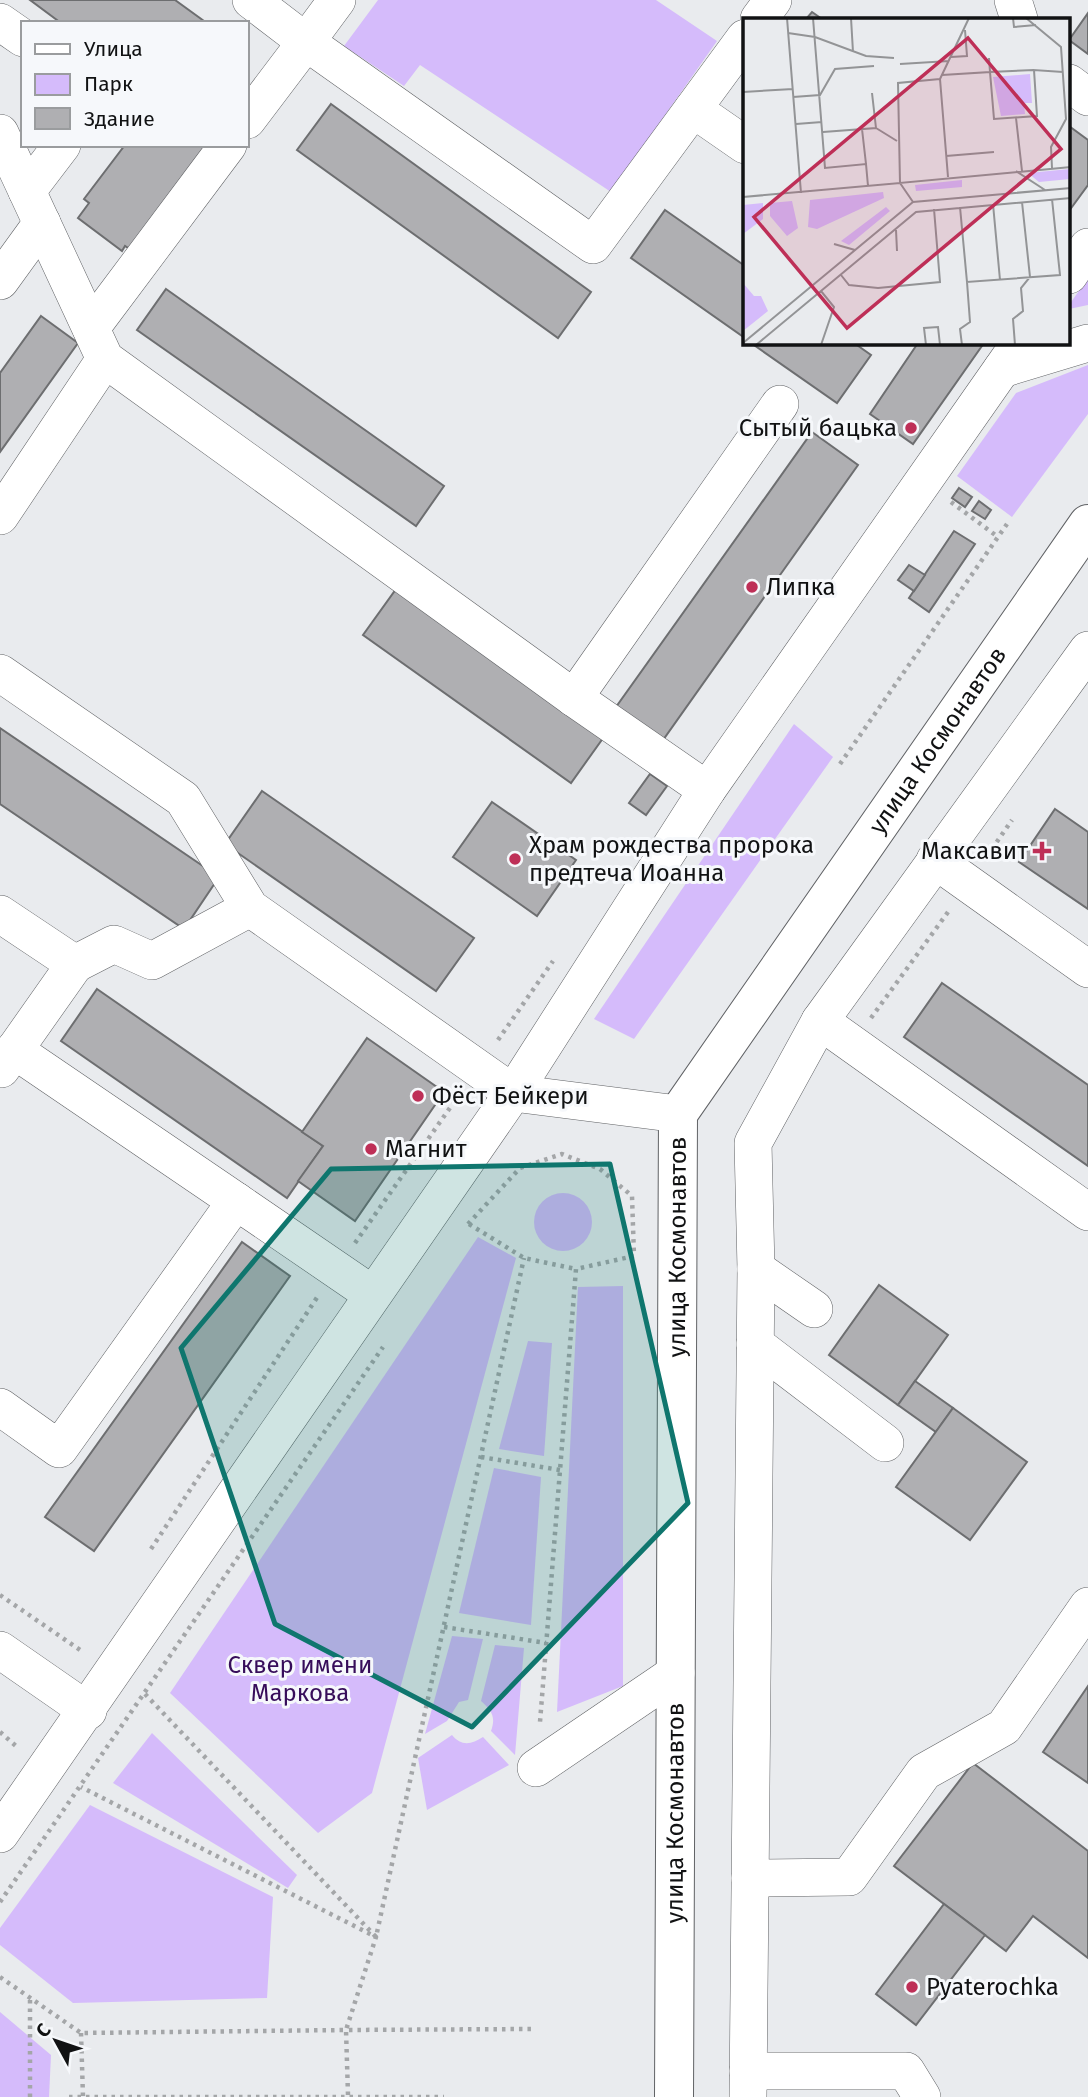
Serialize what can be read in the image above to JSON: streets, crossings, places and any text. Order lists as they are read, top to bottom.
{
  "streets": {
    "main road": ["улица Космонавтов"]
  },
  "parks": ["Сквер имени Маркова"],
  "places": {
    "other": [
      "Сытый бацька",
      "Липка",
      "Храм рождества пророка предтеча Иоанна",
      "Фёст Бейкери",
      "Магнит",
      "Pyaterochka"
    ],
    "health": ["Максавит"]
  },
  "legend": ["Улица", "Парк", "Здание"],
  "north": "top left"
}
